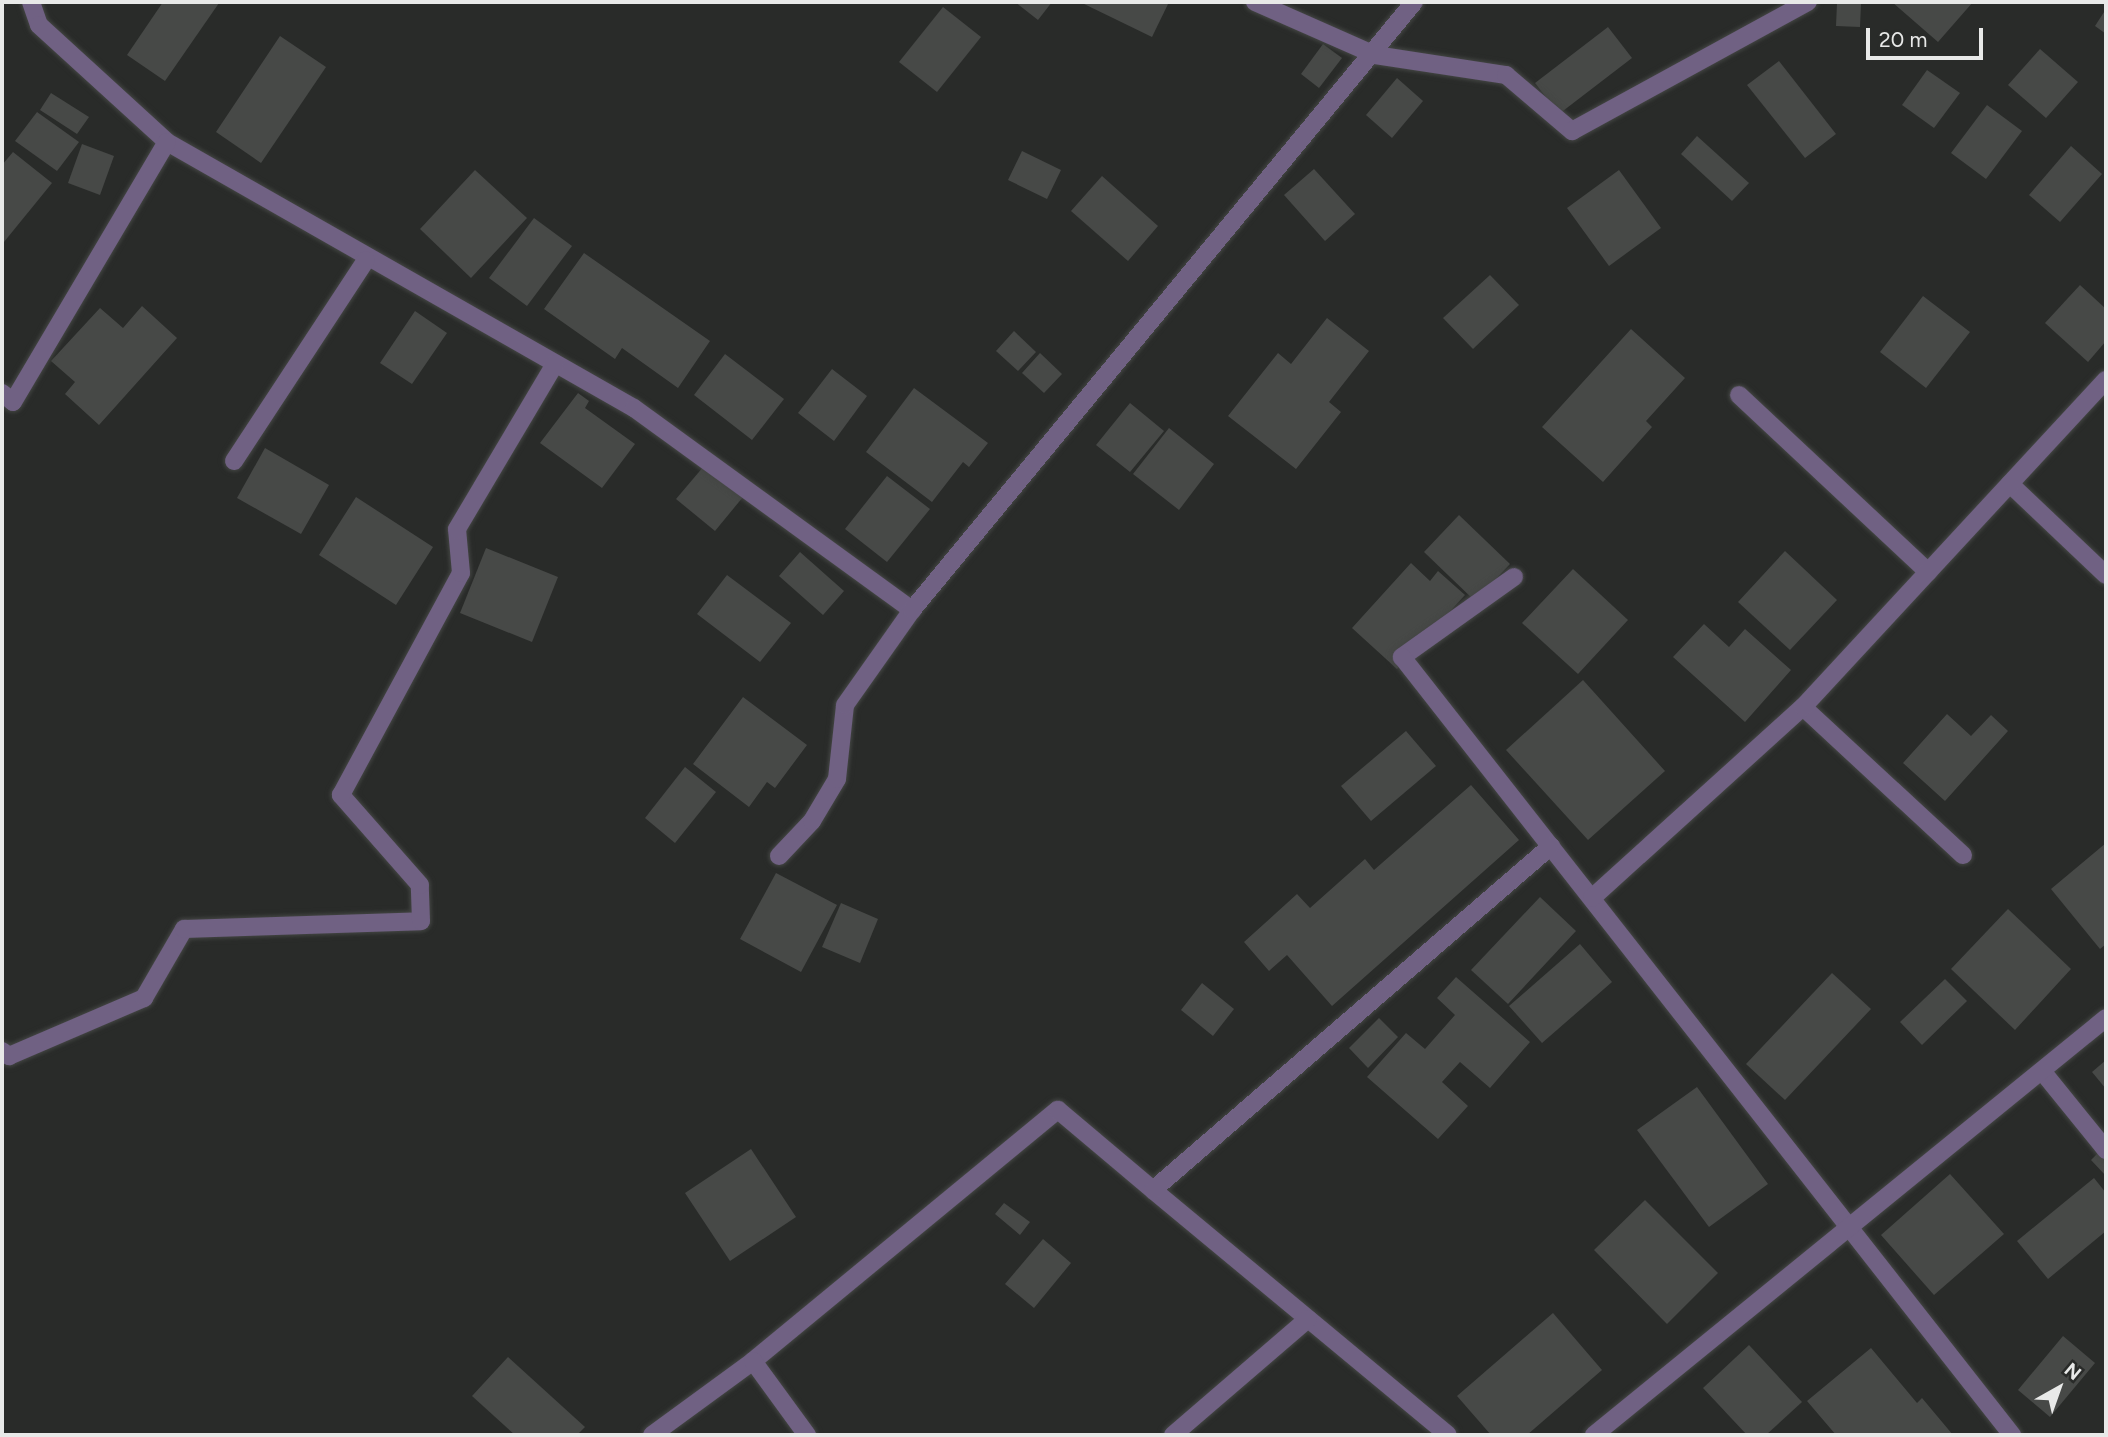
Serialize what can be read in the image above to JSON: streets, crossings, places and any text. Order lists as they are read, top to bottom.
{
  "scale_bar": "20 m",
  "north": "top right"
}
